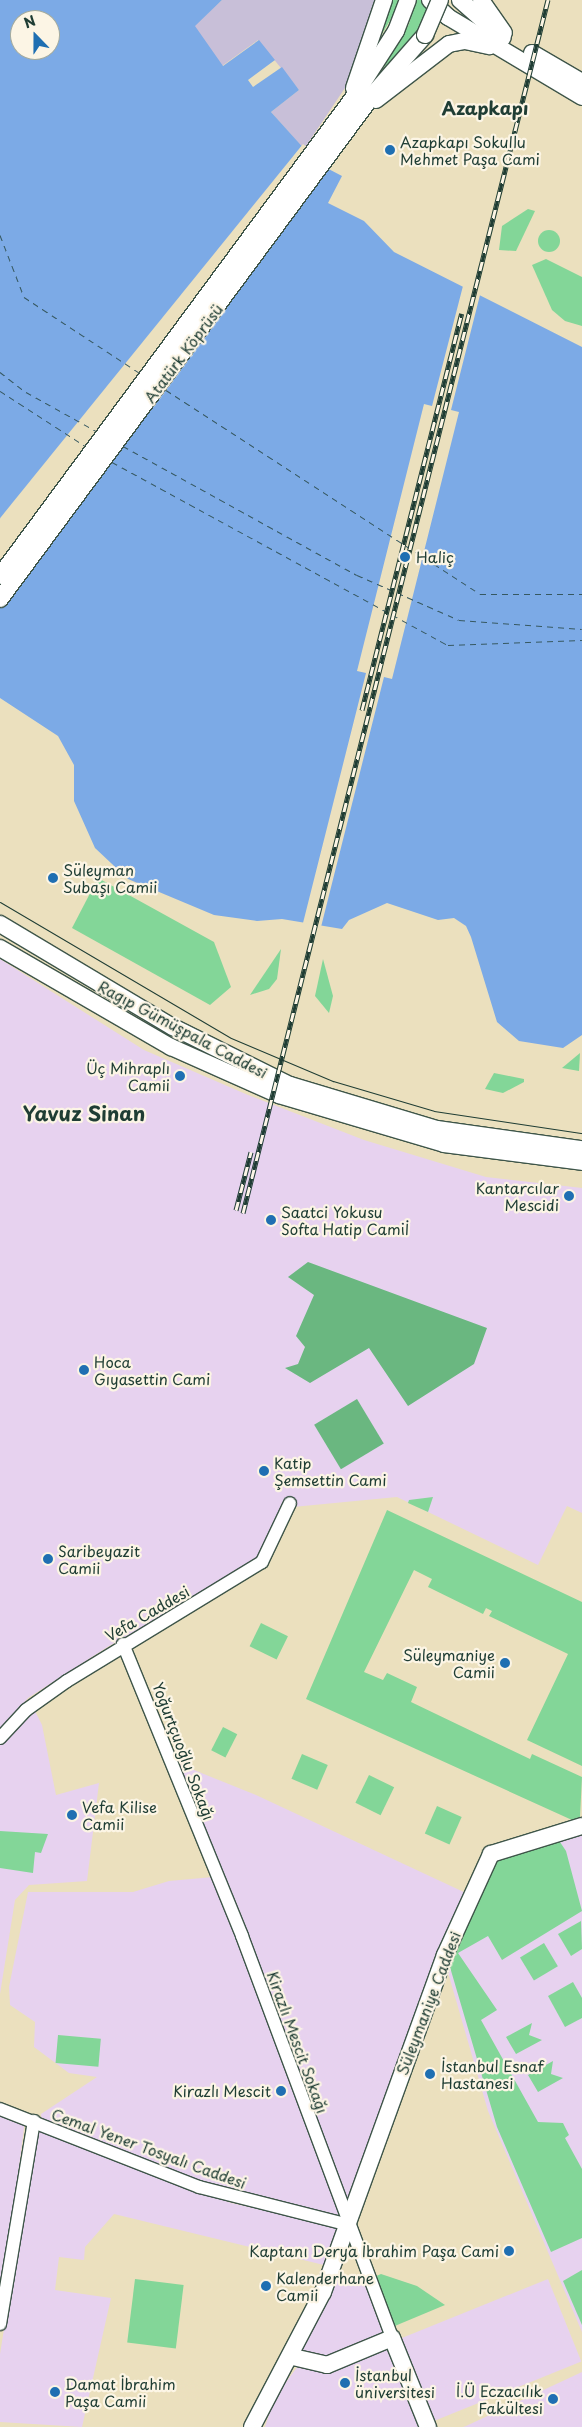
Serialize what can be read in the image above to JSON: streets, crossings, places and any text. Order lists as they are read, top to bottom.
{
  "streets": {
    "main road": ["Atatürk Köprüsü", "Ragıp Gümüşpala Caddesi", "Süleymaniye Caddesi"],
    "street": [
      "Vefa Caddesi",
      "Yoğurtçuoğlu Sokağı",
      "Kirazlı Mescit Sokağı",
      "Cemal Yener Tosyalı Caddesi"
    ]
  },
  "crossings": [
    ["Vefa Caddesi", "Yoğurtçuoğlu Sokağı"],
    ["Yoğurtçuoğlu Sokağı", "Kirazlı Mescit Sokağı"],
    ["Süleymaniye Caddesi", "Kirazlı Mescit Sokağı"],
    ["Süleymaniye Caddesi", "Cemal Yener Tosyalı Caddesi"],
    ["Kirazlı Mescit Sokağı", "Cemal Yener Tosyalı Caddesi"]
  ],
  "districts": ["Azapkapı", "Yavuz Sinan"],
  "places": [
    "Azapkapı Sokullu Mehmet Paşa Cami",
    "Haliç",
    "Süleyman Subaşı Camii",
    "Üç Mihraplı Camii",
    "Kantarcılar Mescidi",
    "Saatci Yokusu Softa Hatip Camiİ",
    "Hoca Gıyasettin Cami",
    "Katip Şemsettin Cami",
    "Saribeyazit Camii",
    "Süleymaniye Camii",
    "Vefa Kilise Camii",
    "İstanbul Esnaf Hastanesi",
    "Kirazlı Mescit",
    "Kaptanı Derya İbrahim Paşa Cami",
    "Kalenderhane Camii",
    "İstanbul üniversitesi",
    "Damat İbrahim Paşa Camii",
    "İ.Ü Eczacılık Fakültesi"
  ],
  "north": "top"
}
